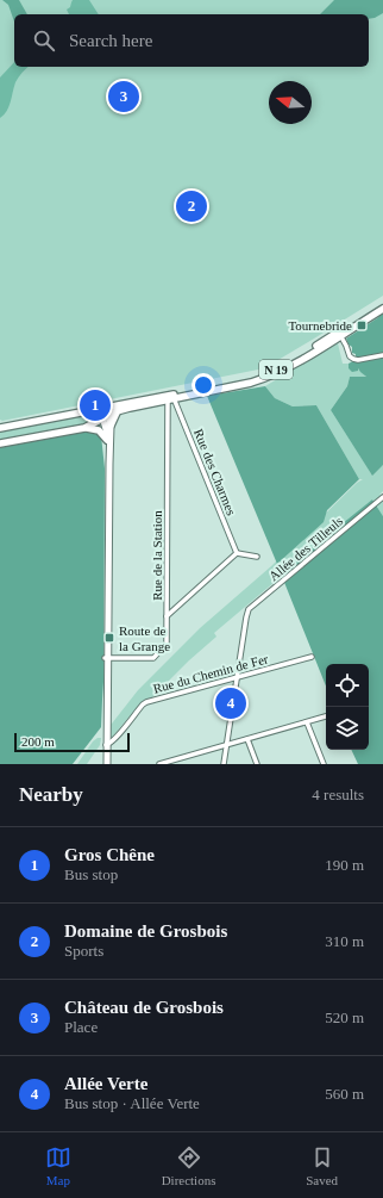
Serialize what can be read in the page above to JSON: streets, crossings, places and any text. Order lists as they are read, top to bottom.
{
  "streets": {
    "main road": ["N 19"],
    "street": [
      "Rue des Charmes",
      "Allée des Tilleuls",
      "Rue de la Station",
      "Rue du Chemin de Fer"
    ]
  },
  "crossings": [
    ["N 19", "Rue des Charmes"],
    ["N 19", "Rue de la Station"],
    ["Rue des Charmes", "Rue de la Station"],
    ["Allée des Tilleuls", "Rue du Chemin de Fer"]
  ],
  "places": {
    "transit": ["Tournebride", "Route de la Grange"]
  },
  "scale_bar": "200 m",
  "north": "left",
  "page": {
    "search": "Search here",
    "pins": [
      "3",
      "2",
      "1",
      "4"
    ],
    "scale": "200 m",
    "heading": ["Nearby", "4 results"],
    "list": [
      {
        "mark": "1",
        "name": "Gros Chêne",
        "note": "Bus stop",
        "value": "190 m"
      },
      {
        "mark": "2",
        "name": "Domaine de Grosbois",
        "note": "Sports",
        "value": "310 m"
      },
      {
        "mark": "3",
        "name": "Château de Grosbois",
        "note": "Place",
        "value": "520 m"
      },
      {
        "mark": "4",
        "name": "Allée Verte",
        "note": "Bus stop · Allée Verte",
        "value": "560 m"
      }
    ],
    "nav": ["Map", "Directions", "Saved"]
  }
}
